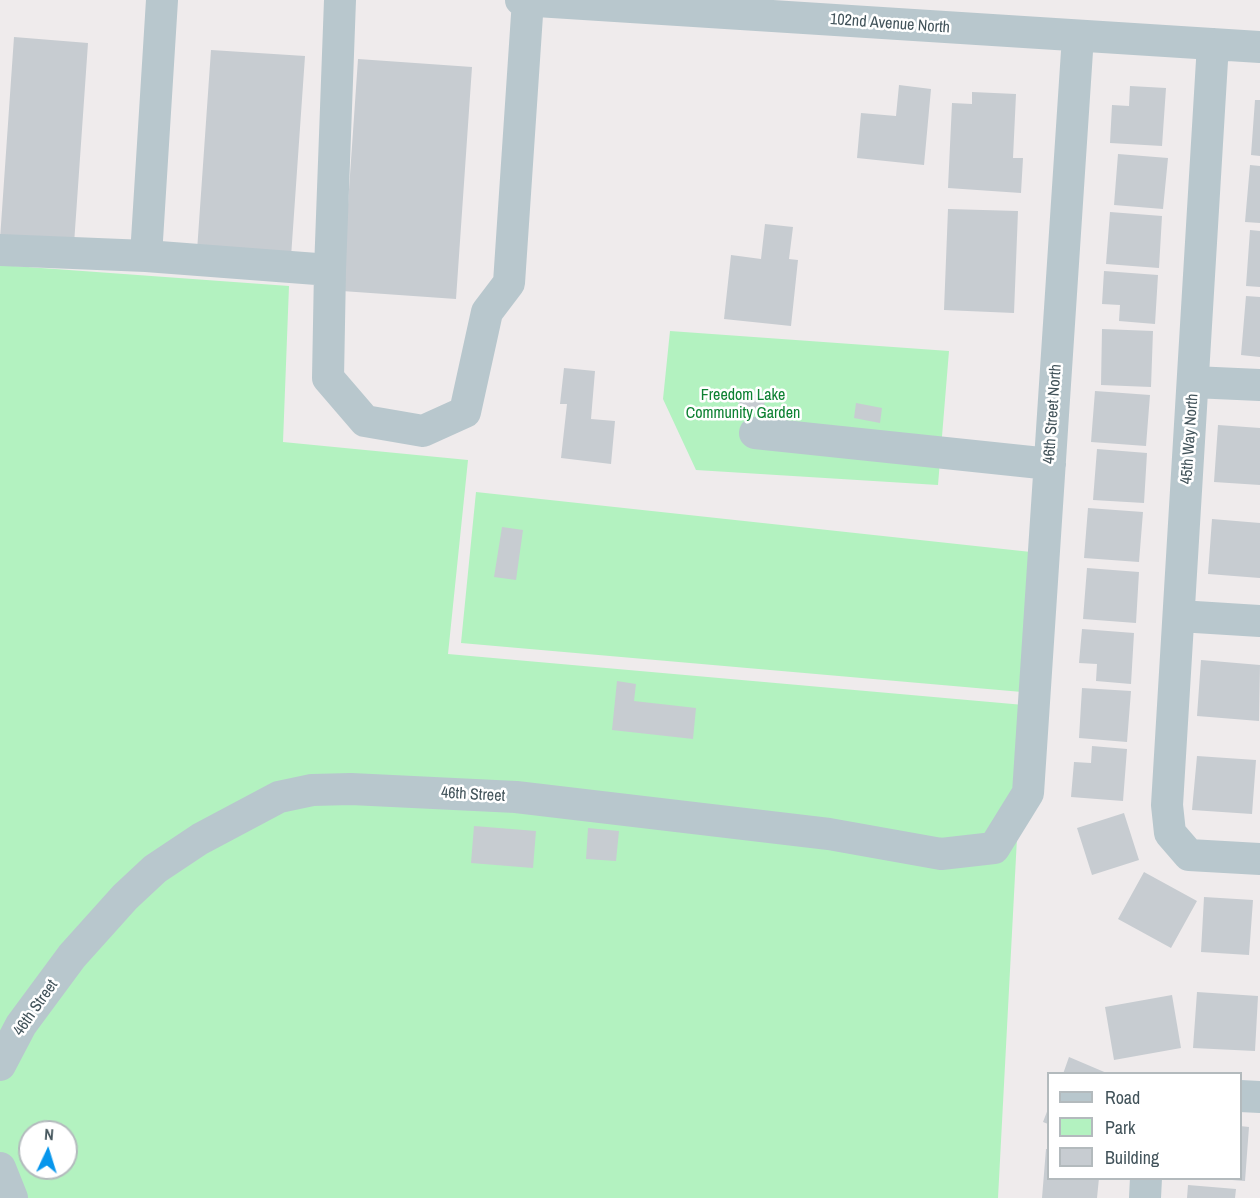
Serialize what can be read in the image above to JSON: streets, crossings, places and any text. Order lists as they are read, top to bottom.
{
  "streets": {
    "street": [
      "102nd Avenue North",
      "46th Street North",
      "45th Way North",
      "46th Street"
    ]
  },
  "crossings": [
    ["102nd Avenue North", "46th Street North"],
    ["102nd Avenue North", "45th Way North"],
    ["46th Street North", "46th Street"]
  ],
  "parks": ["Freedom Lake Community Garden"],
  "legend": ["Road", "Park", "Building"],
  "north": "top"
}
